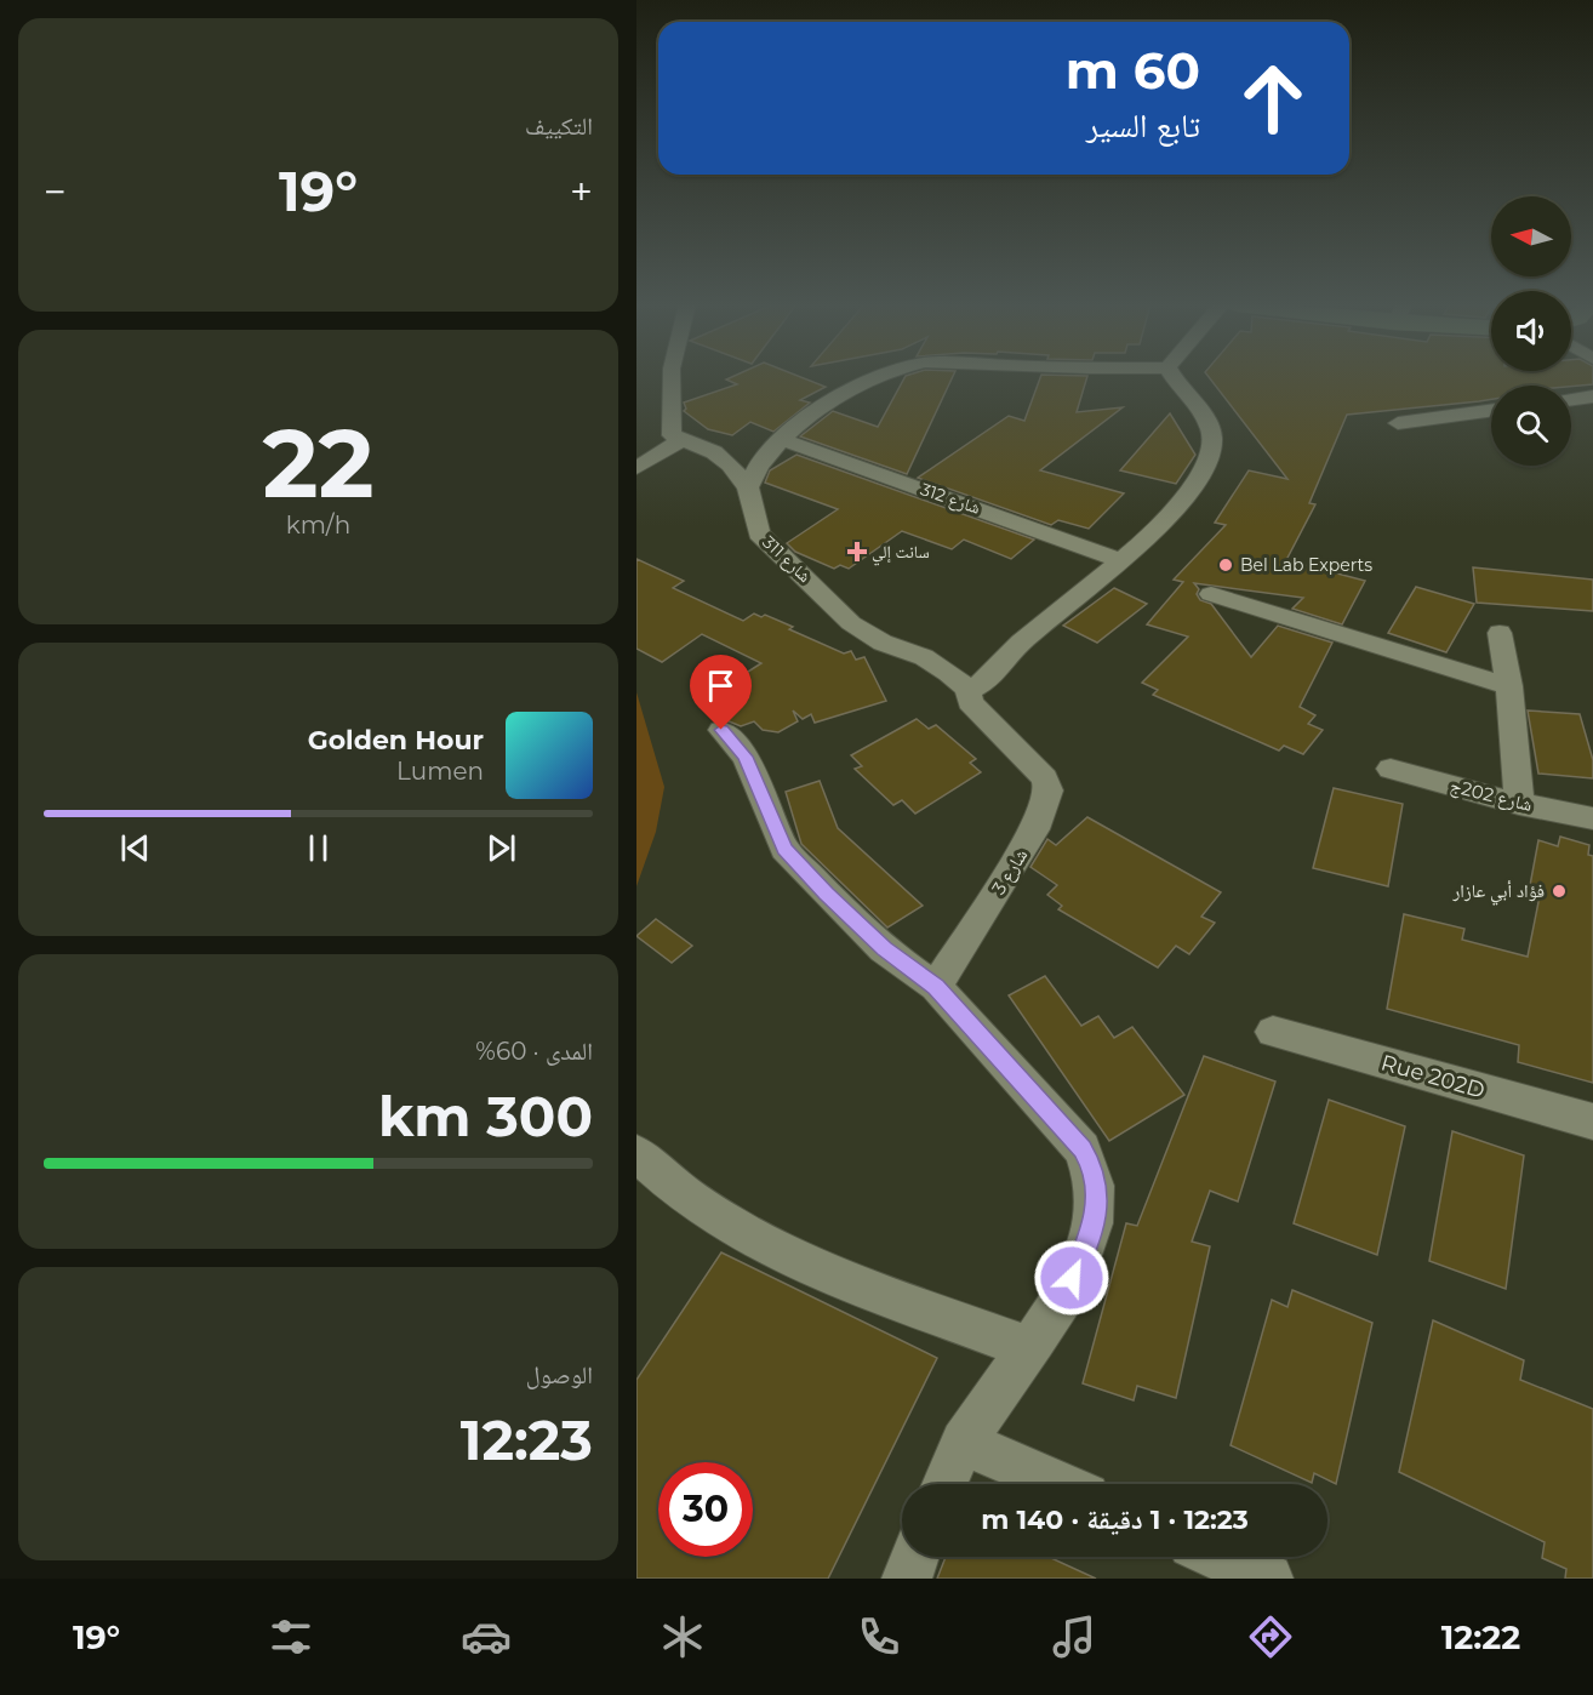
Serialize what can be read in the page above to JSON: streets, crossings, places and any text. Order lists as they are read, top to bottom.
{
  "streets": {
    "street": [
      "شارع 312",
      "شارع 311",
      "شارع 202ج",
      "شارع 3",
      "Rue 202D"
    ]
  },
  "crossings": [
    ["شارع 311", "شارع 3"]
  ],
  "places": {
    "health": ["سانت إلي"],
    "other": ["Bel Lab Experts", "فؤاد أبي عازار"]
  },
  "north": "left",
  "page": {
    "tile": [
      "التكييف",
      ["22", "km/h"],
      ["المدى · 60%", "300 km"],
      ["الوصول", "12:23"]
    ],
    "turn": ["60 m", "تابع السير"],
    "heat": ["−", "19°", "+"],
    "song": ["Golden Hour", "Lumen"],
    "limit": "30",
    "trip": "12:23 · 1 دقيقة · 140 m",
    "tabs": ["12:22", "19°"]
  }
}
